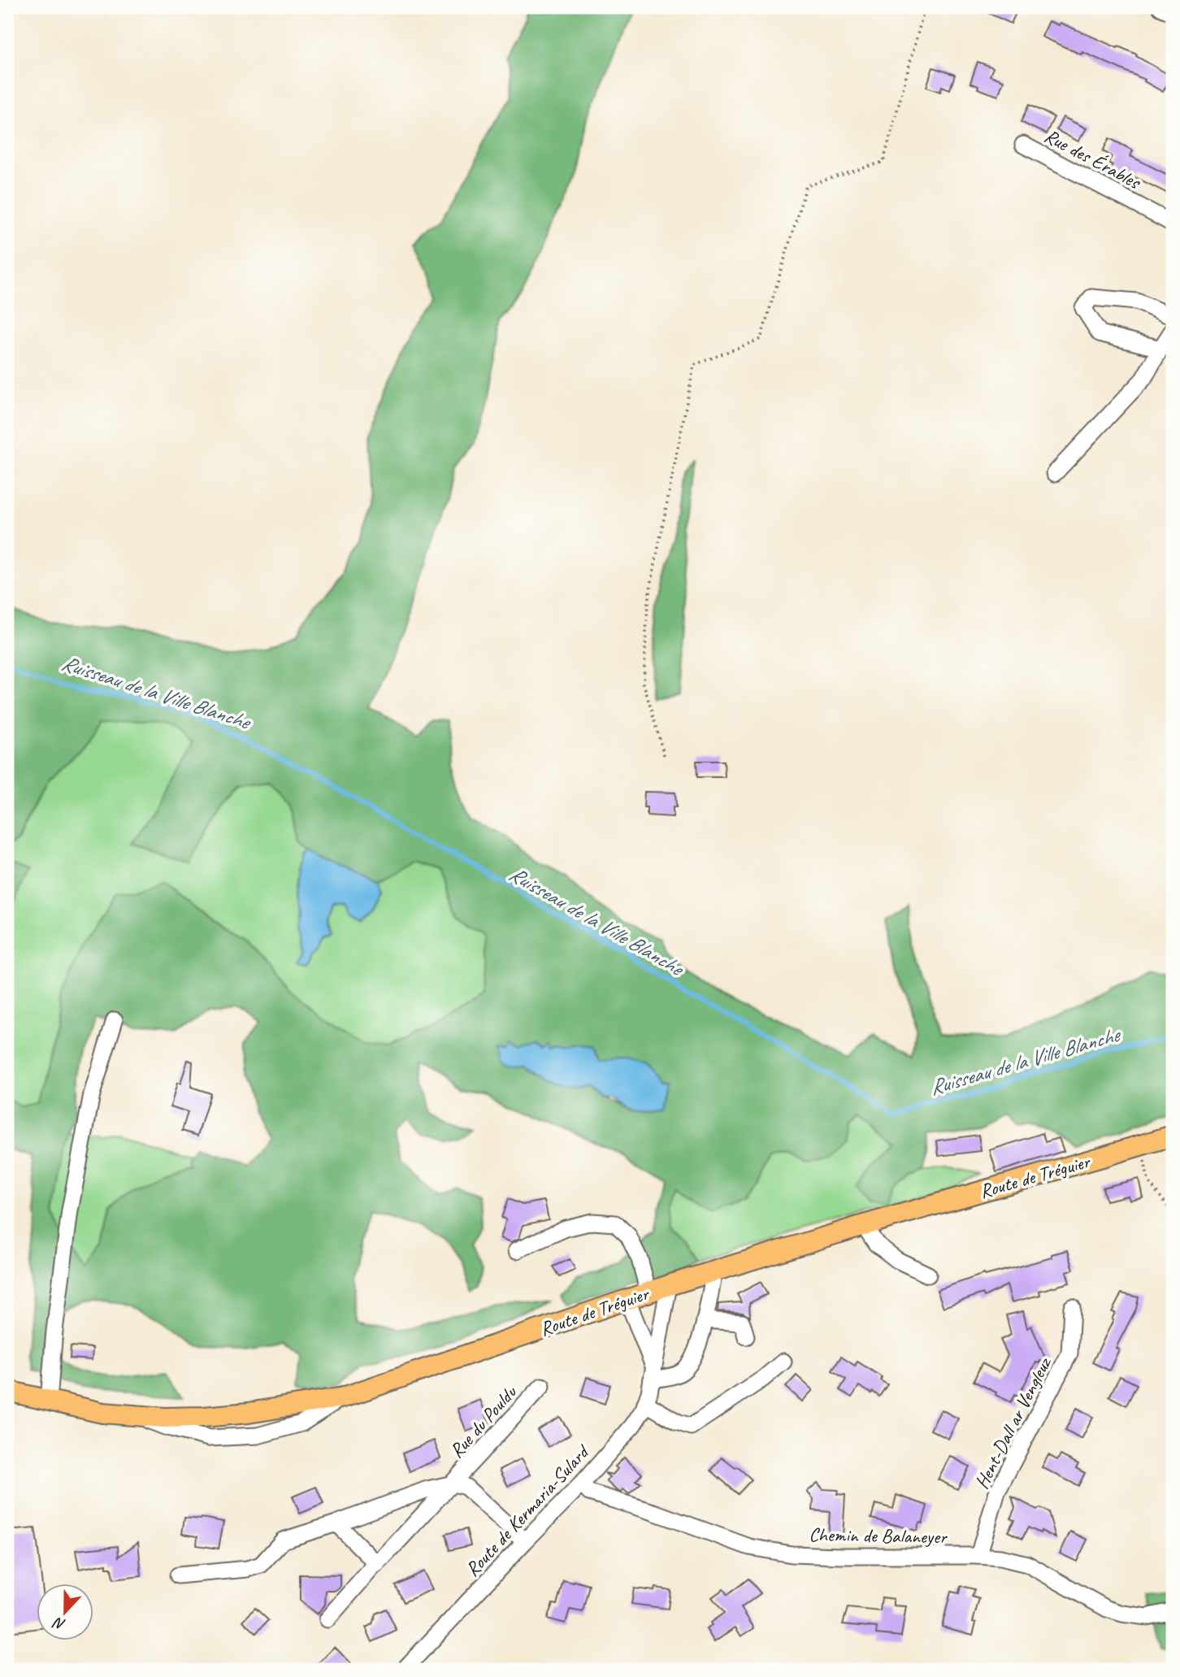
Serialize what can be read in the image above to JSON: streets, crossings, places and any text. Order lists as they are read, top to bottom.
{
  "streets": {
    "main road": ["Route de Tréguier"],
    "street": [
      "Rue des Érables",
      "Rue du Pouldu",
      "Hent-Dall ar Vengleuz",
      "Route de Kermaria-Sulard",
      "Chemin de Balaneyer"
    ]
  },
  "crossings": [
    ["Route de Tréguier", "Route de Kermaria-Sulard"],
    ["Hent-Dall ar Vengleuz", "Chemin de Balaneyer"],
    ["Route de Kermaria-Sulard", "Chemin de Balaneyer"]
  ],
  "water": ["Ruisseau de la Ville Blanche"],
  "north": "bottom"
}
